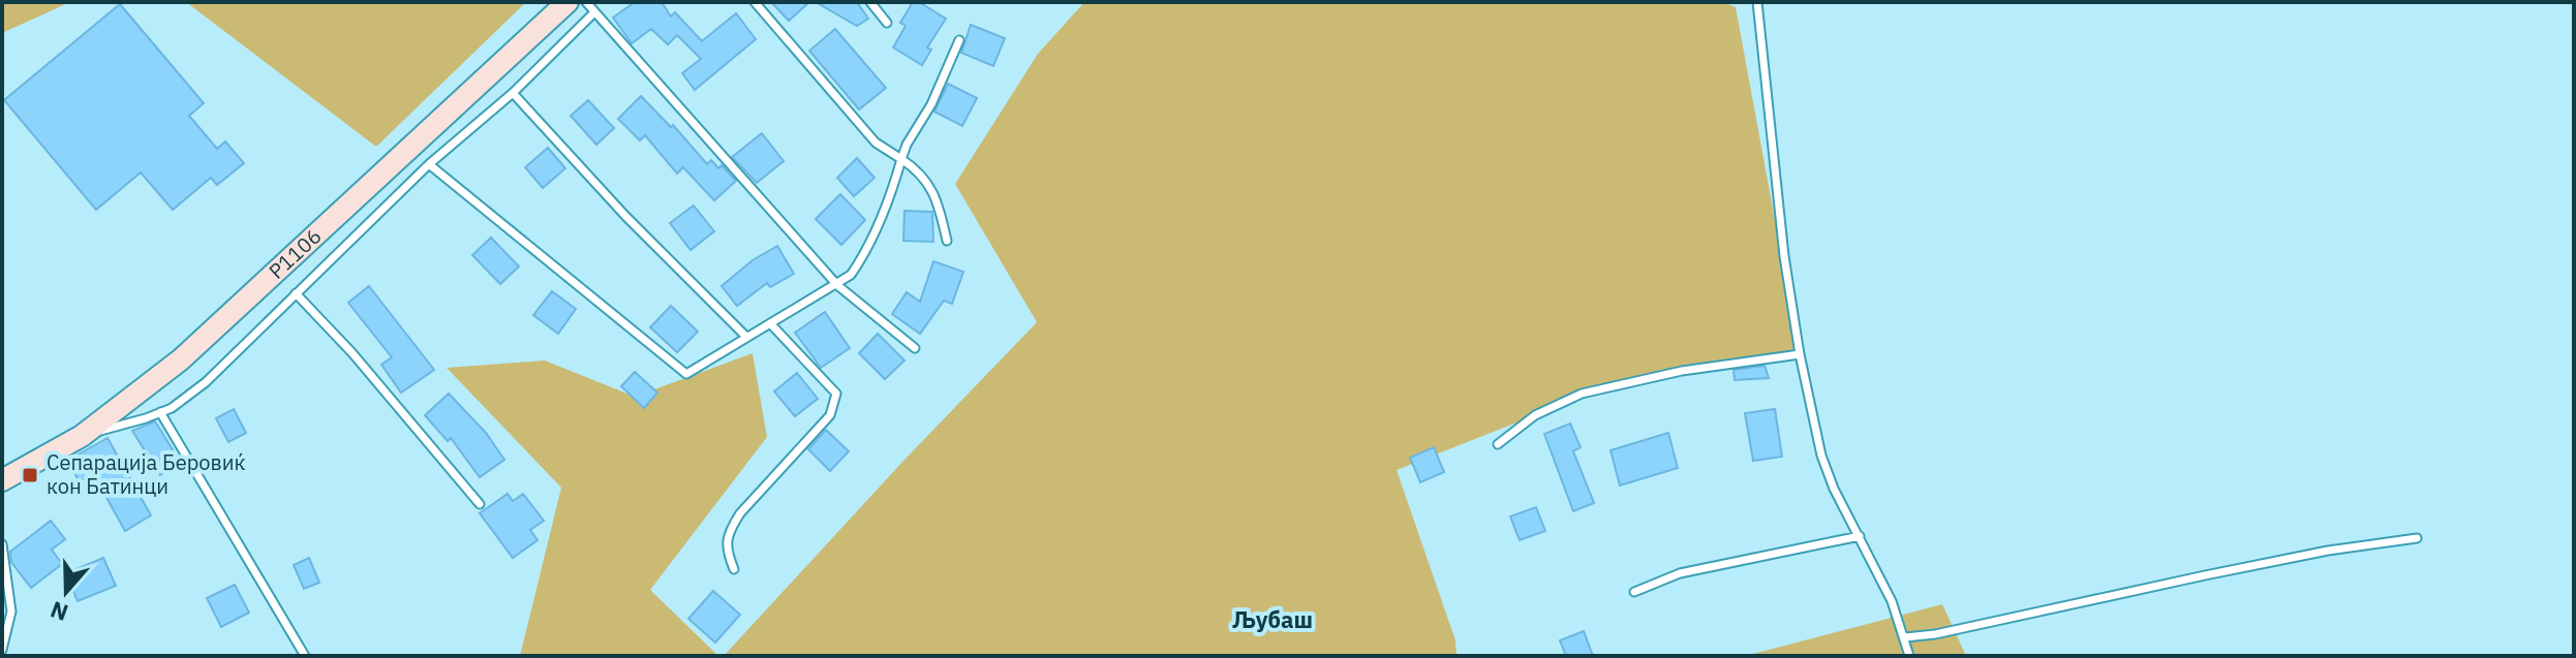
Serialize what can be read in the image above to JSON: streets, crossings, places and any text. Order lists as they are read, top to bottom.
{
  "streets": {
    "main road": ["P1106"]
  },
  "districts": ["Љубаш"],
  "places": {
    "transit": ["Сепарација Беровиќ кон Батинци"]
  },
  "north": "bottom"
}
